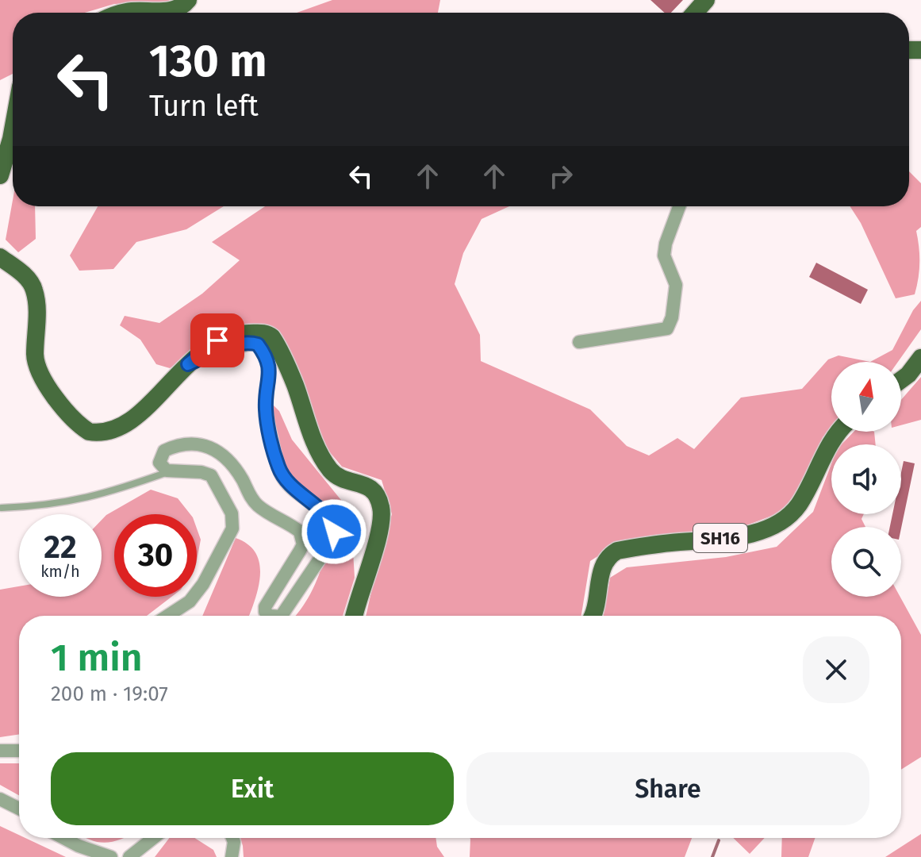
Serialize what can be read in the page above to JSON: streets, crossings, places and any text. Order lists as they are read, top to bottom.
{
  "streets": {
    "main road": ["SH16"]
  },
  "north": "top",
  "page": {
    "turn": ["130 m", "Turn left"],
    "speed": "22 km/h",
    "limit": "30",
    "heading": ["1 min", "200 m · 19:07"],
    "buttons": ["Exit", "Share"]
  }
}
